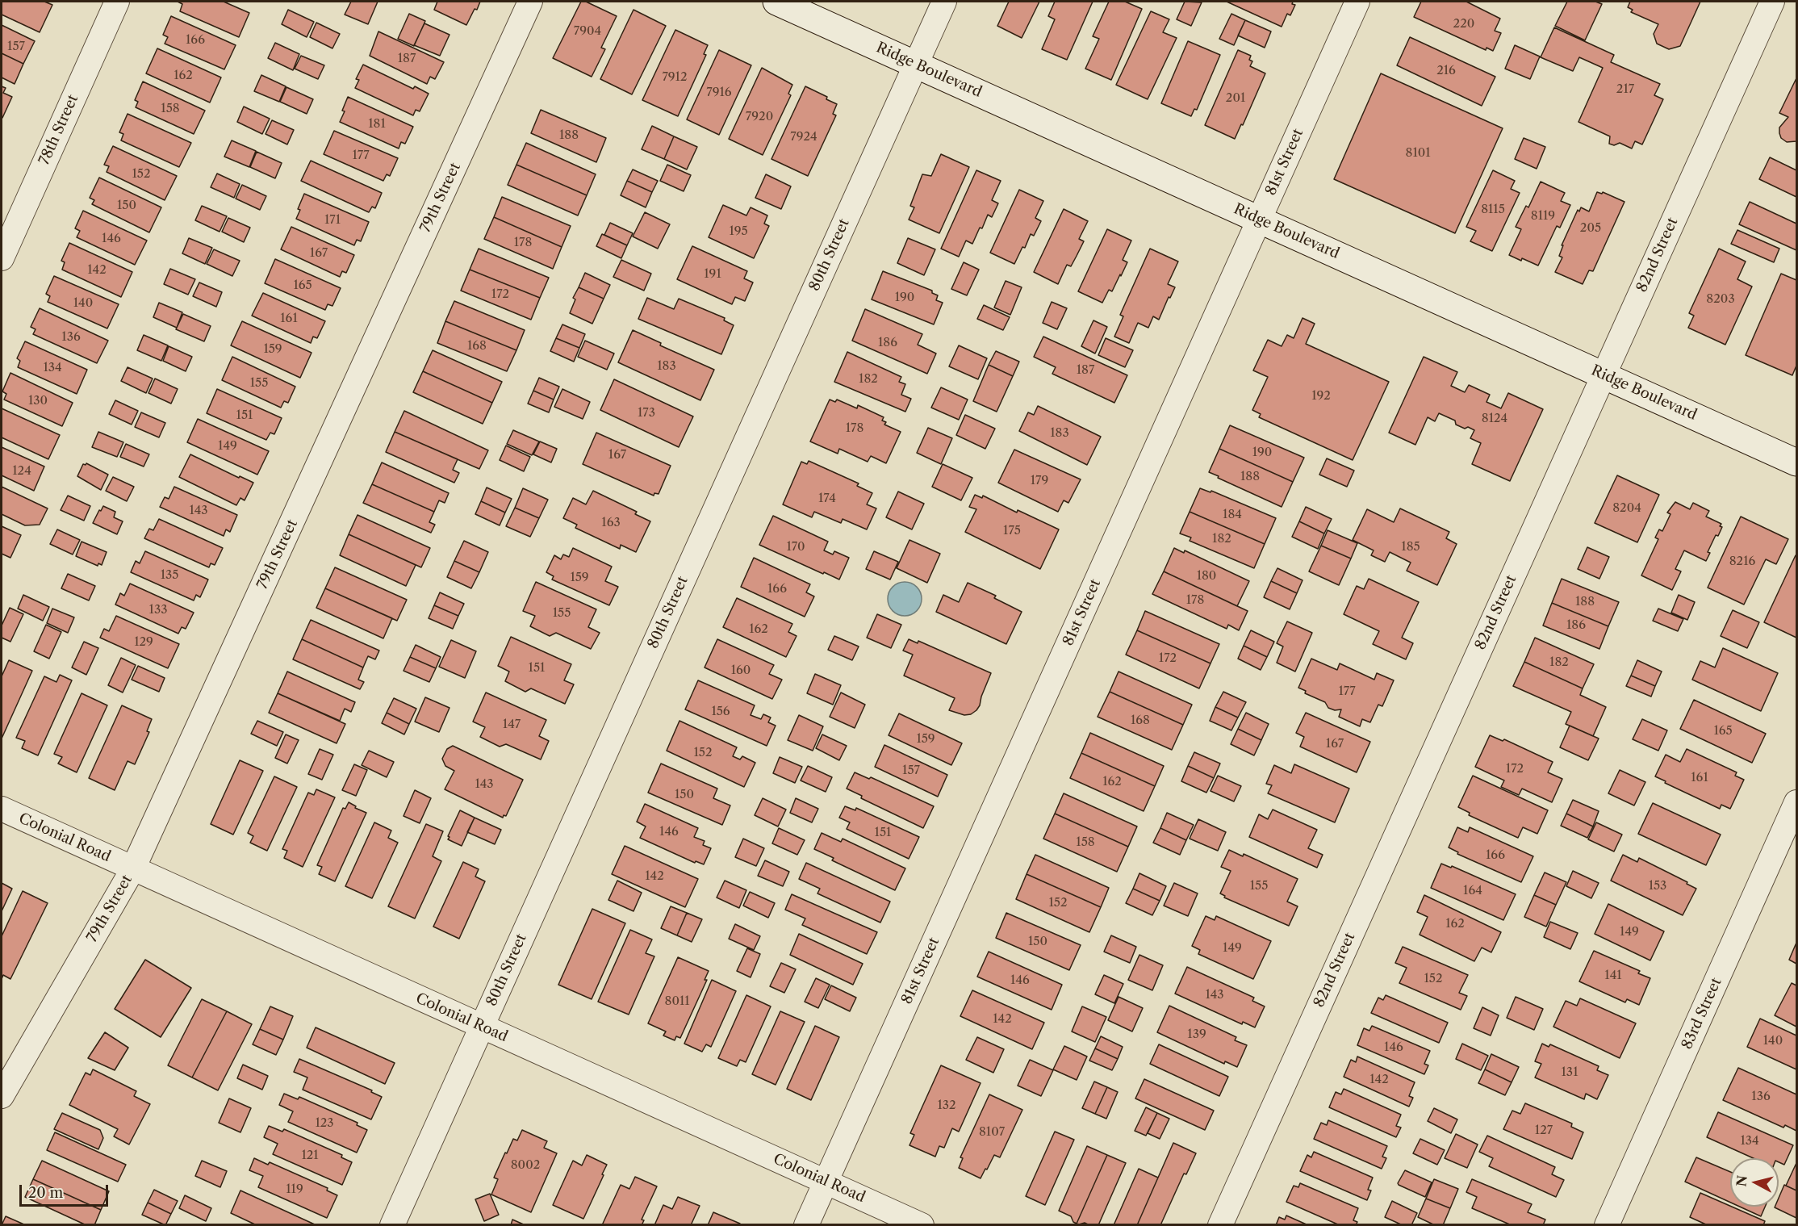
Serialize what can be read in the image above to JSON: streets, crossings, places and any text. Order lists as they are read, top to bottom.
{
  "streets": {
    "street": [
      "Ridge Boulevard",
      "78th Street",
      "81st Street",
      "79th Street",
      "80th Street",
      "82nd Street",
      "Colonial Road",
      "83rd Street"
    ]
  },
  "crossings": [
    ["Ridge Boulevard", "81st Street"],
    ["Ridge Boulevard", "80th Street"],
    ["Ridge Boulevard", "82nd Street"],
    ["81st Street", "Colonial Road"],
    ["79th Street", "Colonial Road"],
    ["80th Street", "Colonial Road"]
  ],
  "house_numbers": [
    "220",
    "7904",
    "166",
    "157",
    "187",
    "216",
    "162",
    "7912",
    "217",
    "7916",
    "201",
    "158",
    "7920",
    "181",
    "188",
    "7924",
    "8101",
    "177",
    "152",
    "150",
    "8115",
    "8119",
    "171",
    "205",
    "195",
    "146",
    "178",
    "167",
    "142",
    "191",
    "165",
    "172",
    "190",
    "8203",
    "140",
    "161",
    "136",
    "186",
    "168",
    "159",
    "183",
    "134",
    "187",
    "182",
    "155",
    "192",
    "130",
    "173",
    "151",
    "8124",
    "178",
    "183",
    "149",
    "190",
    "167",
    "124",
    "188",
    "179",
    "174",
    "8204",
    "143",
    "184",
    "163",
    "175",
    "182",
    "170",
    "185",
    "8216",
    "135",
    "180",
    "159",
    "166",
    "178",
    "188",
    "133",
    "155",
    "186",
    "162",
    "129",
    "172",
    "182",
    "151",
    "160",
    "177",
    "156",
    "168",
    "147",
    "165",
    "159",
    "167",
    "152",
    "172",
    "157",
    "161",
    "162",
    "143",
    "150",
    "146",
    "151",
    "158",
    "166",
    "142",
    "155",
    "153",
    "164",
    "152",
    "162",
    "149",
    "150",
    "149",
    "141",
    "152",
    "146",
    "143",
    "8011",
    "142",
    "139",
    "140",
    "146",
    "131",
    "142",
    "136",
    "132",
    "123",
    "127",
    "8107",
    "134",
    "121",
    "8002",
    "119"
  ],
  "scale_bar": "20 m",
  "north": "left"
}
